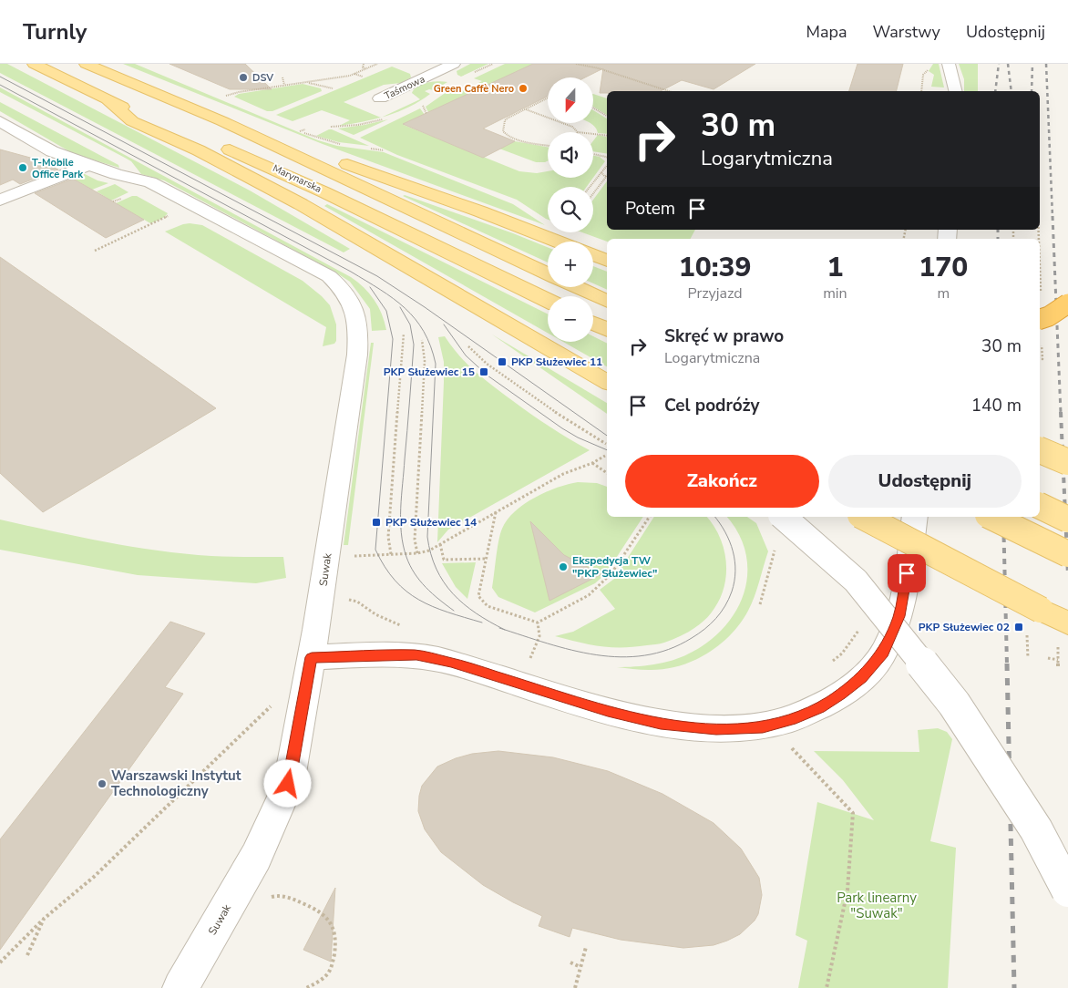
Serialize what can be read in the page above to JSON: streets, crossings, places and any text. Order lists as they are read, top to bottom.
{
  "streets": {
    "main road": ["Marynarska"],
    "street": ["Taśmowa", "Suwak"]
  },
  "parks": ["Park linearny \"Suwak\""],
  "places": {
    "other": [
      "DSV",
      "Green Caffè Nero",
      "T-Mobile Office Park",
      "Ekspedycja TW \"PKP Służewiec\"",
      "Warszawski Instytut Technologiczny"
    ],
    "transit": [
      "PKP Służewiec 11",
      "PKP Służewiec 15",
      "PKP Służewiec 14",
      "PKP Służewiec 02"
    ]
  },
  "north": "bottom",
  "page": {
    "header": "Turnly",
    "nav": ["Mapa", "Warstwy", "Udostępnij"],
    "map_buttons": ["+", "−"],
    "turn": ["30 m", "Logarytmiczna"],
    "then": "Potem",
    "eta": [
      "10:39",
      "Przyjazd",
      "1",
      "min",
      "170",
      "m"
    ],
    "list": [
      {
        "name": "Skręć w prawo",
        "note": "Logarytmiczna",
        "value": "30 m"
      },
      {
        "name": "Cel podróży",
        "value": "140 m"
      }
    ],
    "buttons": ["Zakończ", "Udostępnij"]
  }
}
